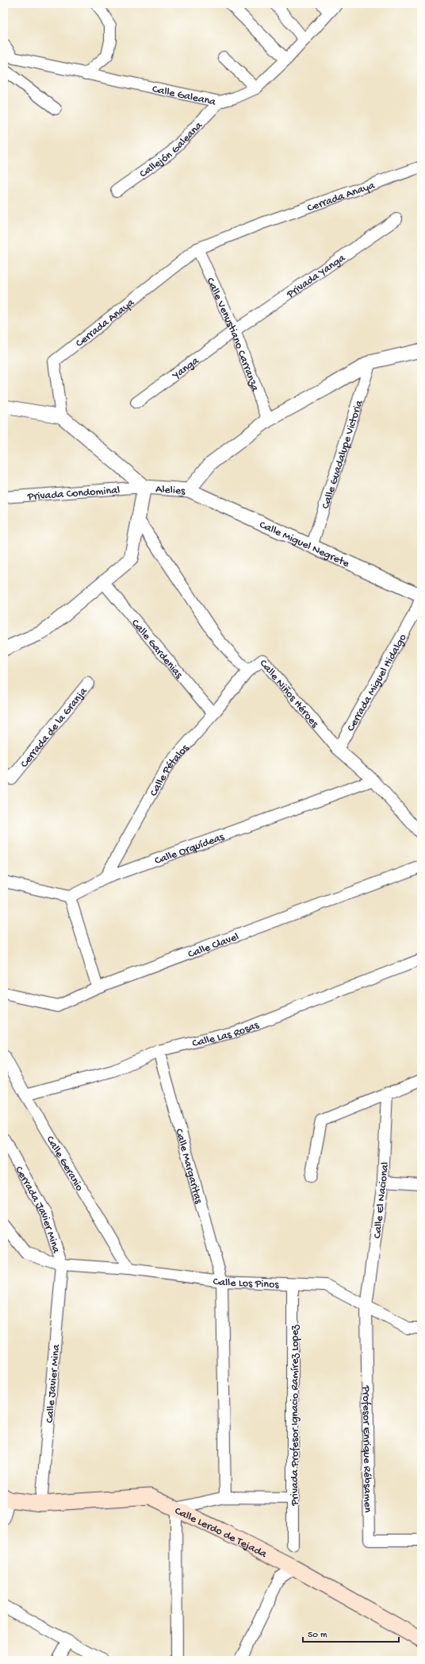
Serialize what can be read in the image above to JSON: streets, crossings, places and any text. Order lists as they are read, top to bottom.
{
  "streets": {
    "main road": ["Calle Lerdo de Tejada"],
    "street": [
      "Calle Galeana",
      "Callejón Galeana",
      "Cerrada Anaya",
      "Privada Yanga",
      "Calle Venustiano Carranza",
      "Yanga",
      "Calle Guadalupe Victoria",
      "Alelies",
      "Privada Condominal",
      "Calle Miguel Negrete",
      "Calle Gardenias",
      "Cerrada Miguel Hidalgo",
      "Calle Niños Héroes",
      "Cerrada de la Granja",
      "Calle Pétalos",
      "Calle Orquídeas",
      "Calle Clavel",
      "Calle Las Rosas",
      "Calle Geranio",
      "Calle Margaritas",
      "Calle El Nacional",
      "Cerrada Javier Mina",
      "Calle Los Pinos",
      "Calle Javier Mina",
      "Privada Profesor Ignacio Ramírez Lopez",
      "Profesor Enrique Rébsamen"
    ]
  },
  "crossings": [
    ["Calle Galeana", "Callejón Galeana"],
    ["Cerrada Anaya", "Calle Venustiano Carranza"],
    ["Privada Yanga", "Calle Venustiano Carranza"],
    ["Privada Yanga", "Yanga"],
    ["Calle Venustiano Carranza", "Yanga"],
    ["Calle Venustiano Carranza", "Alelies"],
    ["Calle Guadalupe Victoria", "Alelies"],
    ["Calle Guadalupe Victoria", "Calle Miguel Negrete"],
    ["Alelies", "Privada Condominal"],
    ["Alelies", "Calle Miguel Negrete"],
    ["Alelies", "Calle Gardenias"],
    ["Alelies", "Calle Niños Héroes"],
    ["Calle Miguel Negrete", "Cerrada Miguel Hidalgo"],
    ["Calle Gardenias", "Calle Pétalos"],
    ["Cerrada Miguel Hidalgo", "Calle Niños Héroes"],
    ["Calle Niños Héroes", "Calle Pétalos"],
    ["Calle Niños Héroes", "Calle Orquídeas"],
    ["Calle Pétalos", "Calle Orquídeas"],
    ["Calle Las Rosas", "Calle Geranio"],
    ["Calle Las Rosas", "Calle Margaritas"],
    ["Calle Geranio", "Calle Los Pinos"],
    ["Calle Margaritas", "Calle Los Pinos"],
    ["Calle El Nacional", "Calle Los Pinos"],
    ["Calle El Nacional", "Profesor Enrique Rébsamen"],
    ["Cerrada Javier Mina", "Calle Los Pinos"],
    ["Cerrada Javier Mina", "Calle Javier Mina"],
    ["Calle Los Pinos", "Calle Javier Mina"],
    ["Calle Los Pinos", "Privada Profesor Ignacio Ramírez Lopez"],
    ["Calle Los Pinos", "Profesor Enrique Rébsamen"],
    ["Calle Javier Mina", "Calle Lerdo de Tejada"]
  ],
  "scale_bar": "50 m"
}
